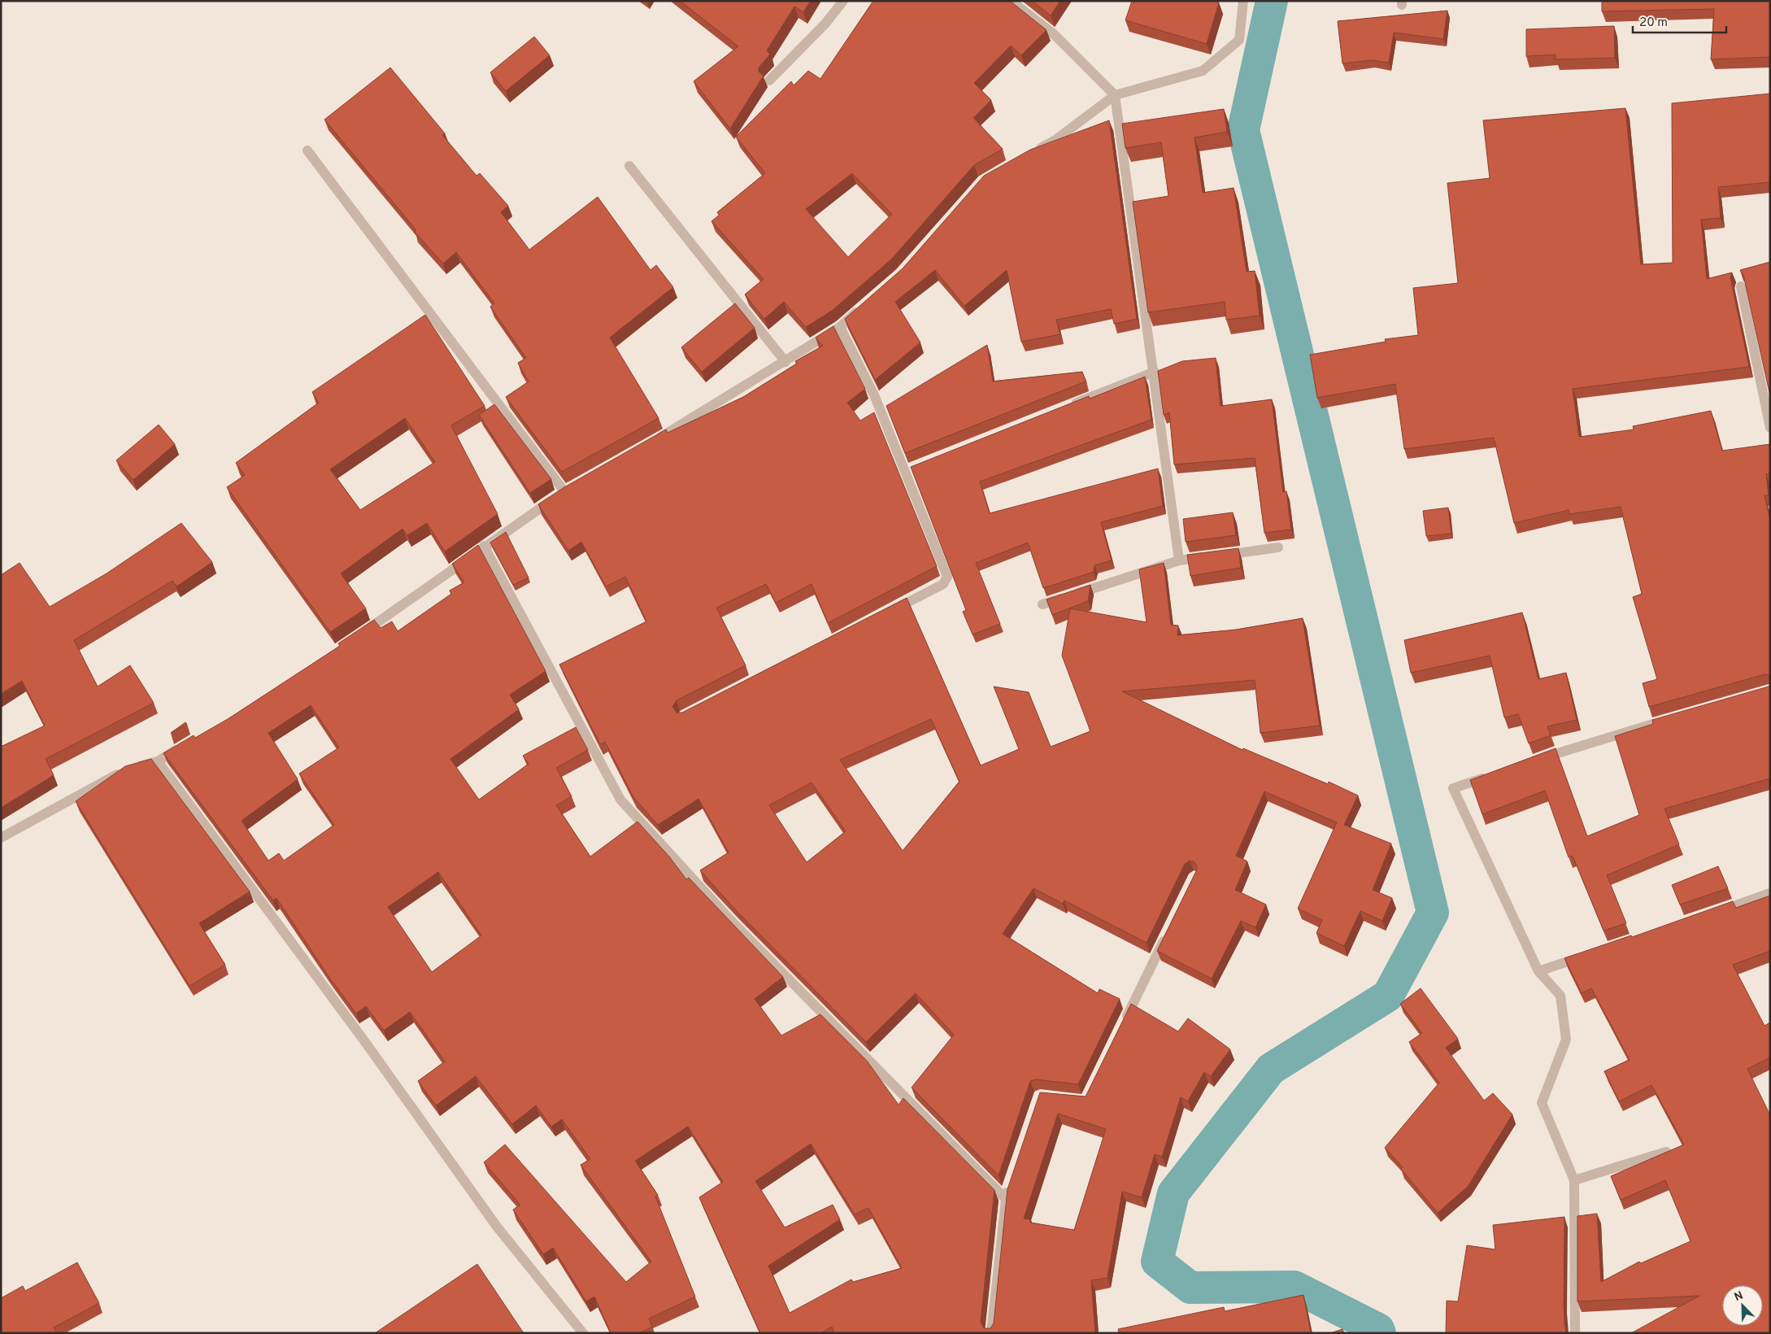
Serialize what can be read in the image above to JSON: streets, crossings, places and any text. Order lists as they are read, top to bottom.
{
  "scale_bar": "20 m",
  "north": "top left"
}
